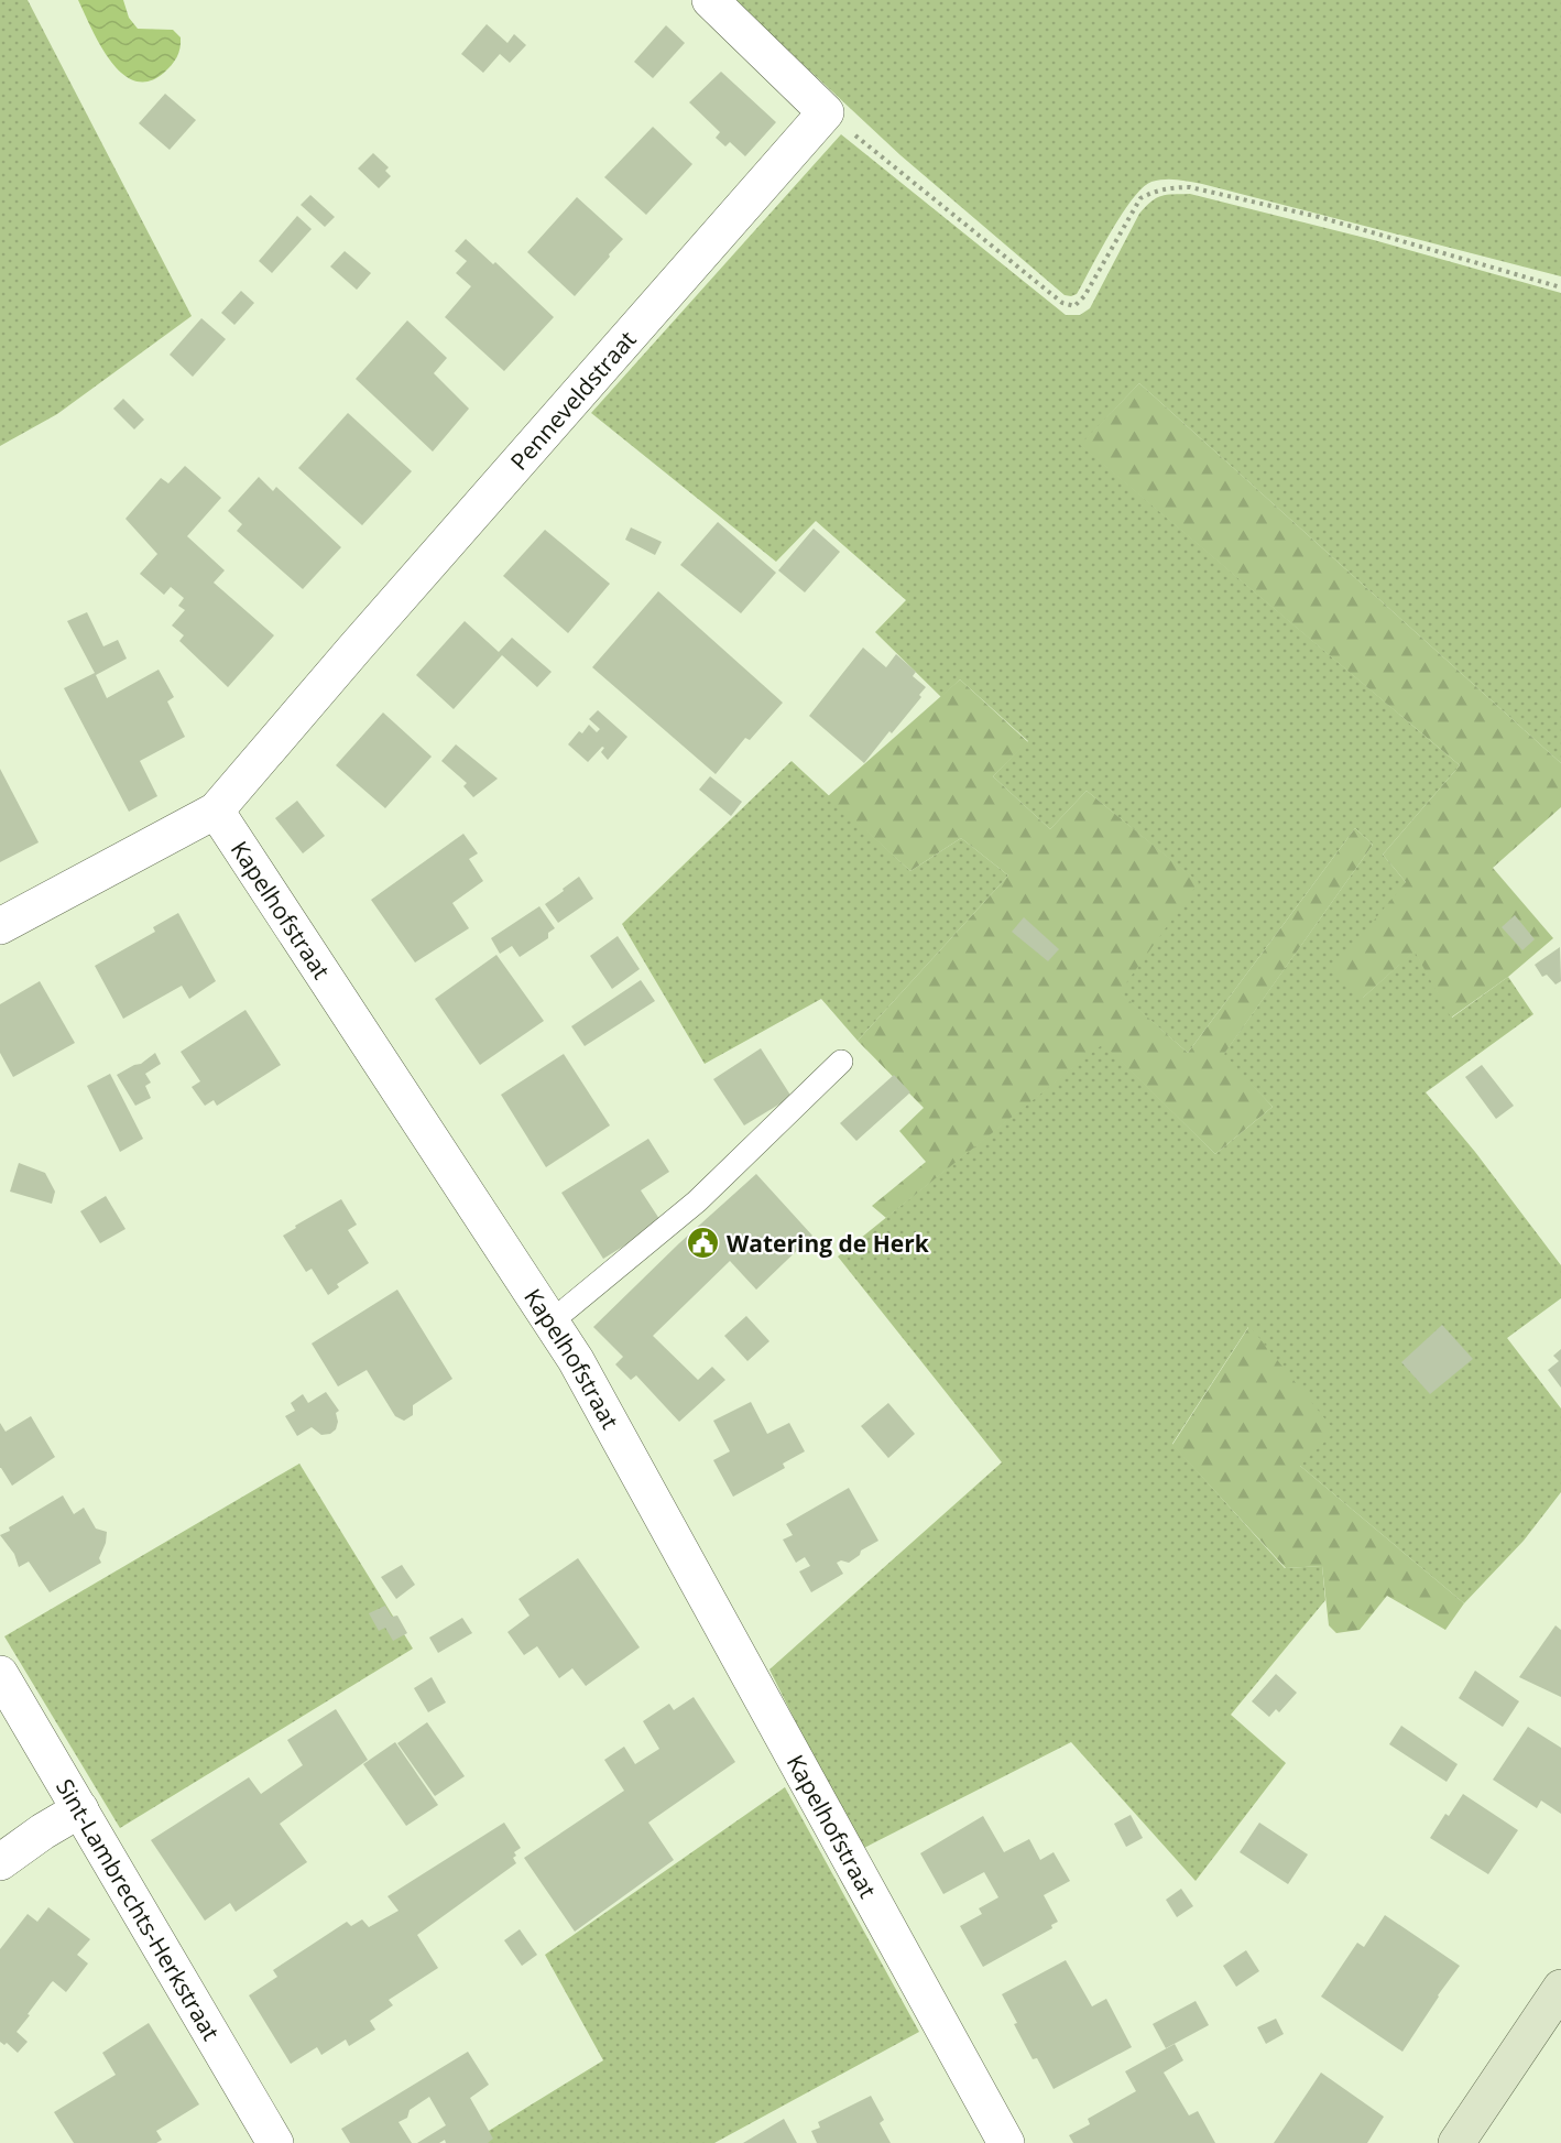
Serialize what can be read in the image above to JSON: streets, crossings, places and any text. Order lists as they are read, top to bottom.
{
  "streets": {
    "street": ["Penneveldstraat", "Kapelhofstraat", "Sint-Lambrechts-Herkstraat"]
  },
  "crossings": [
    ["Penneveldstraat", "Kapelhofstraat"]
  ],
  "places": {
    "public building": ["Watering de Herk"]
  }
}
